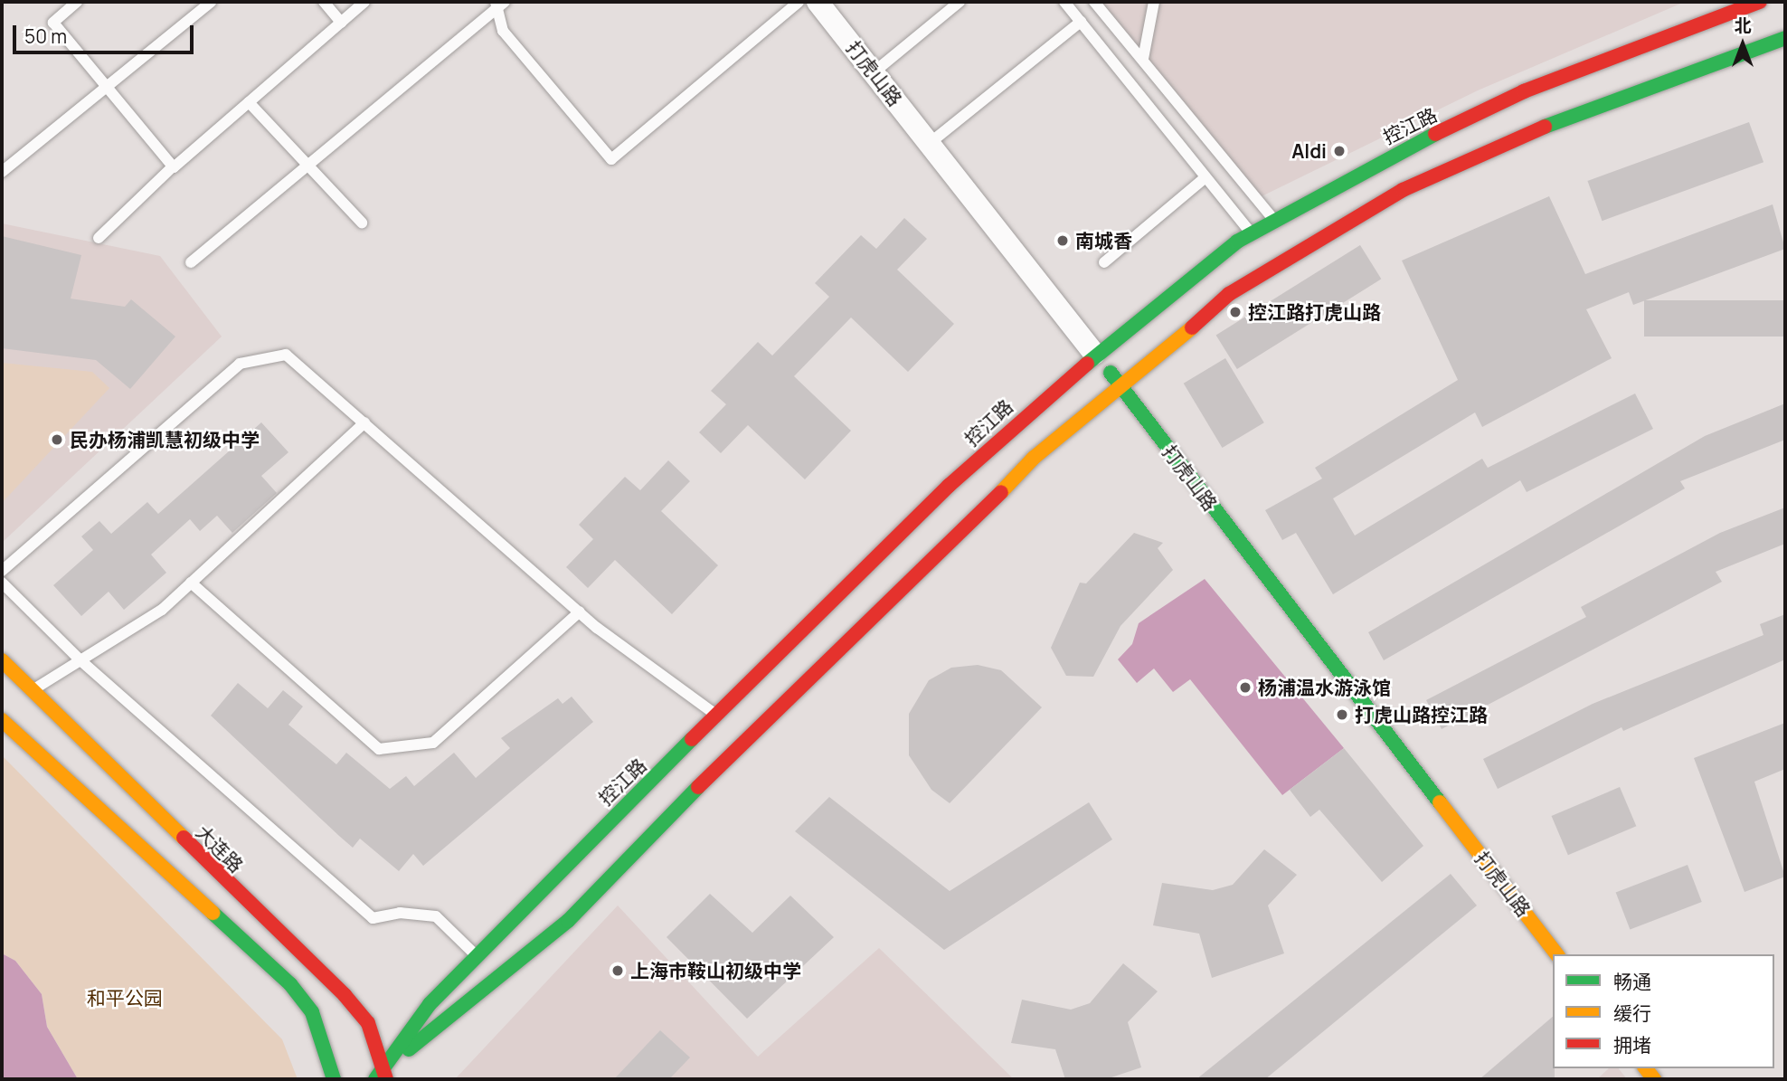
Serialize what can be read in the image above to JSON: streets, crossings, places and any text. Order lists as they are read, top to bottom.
{
  "streets": {
    "main road": ["打虎山路", "控江路", "大连路"]
  },
  "crossings": [
    ["打虎山路", "控江路"],
    ["控江路", "大连路"]
  ],
  "parks": ["和平公园"],
  "places": [
    "Aldi",
    "南城香",
    "控江路打虎山路",
    "民办杨浦凯慧初级中学",
    "杨浦温水游泳馆",
    "打虎山路控江路",
    "上海市鞍山初级中学"
  ],
  "legend": ["畅通", "缓行", "拥堵"],
  "scale_bar": "50 m",
  "north": "top"
}
